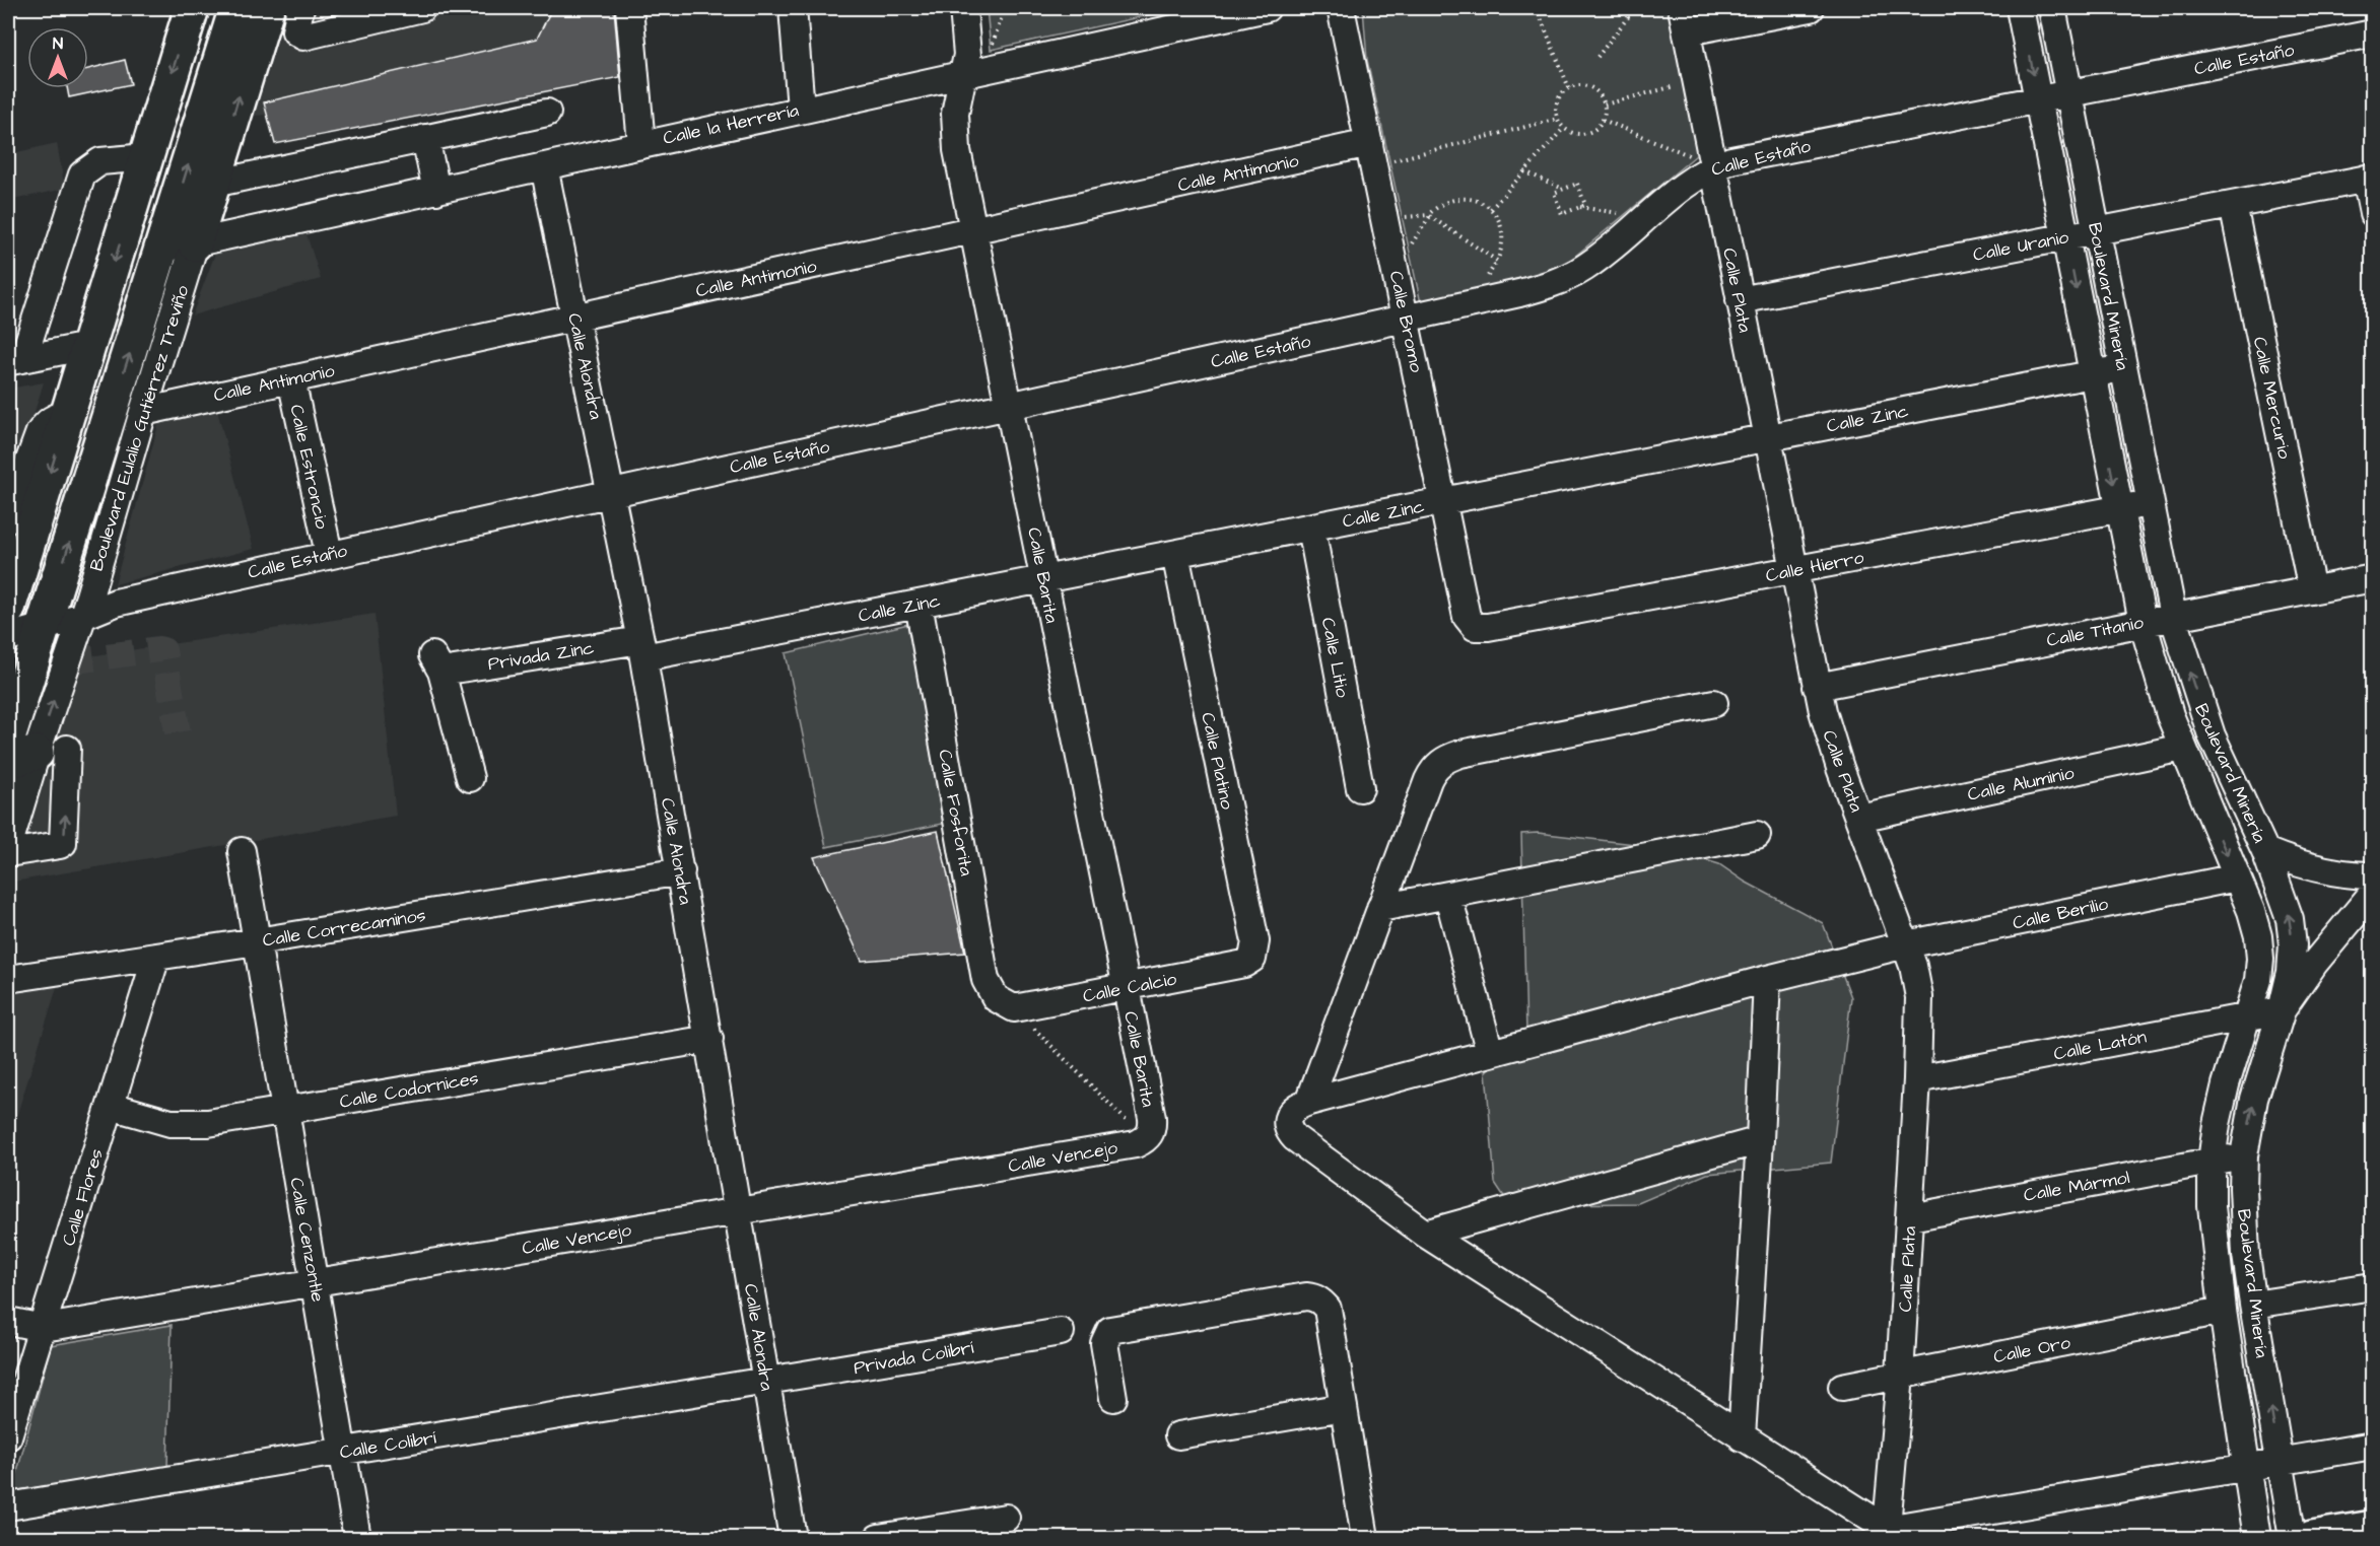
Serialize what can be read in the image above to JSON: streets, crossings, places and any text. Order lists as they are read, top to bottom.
{
  "streets": {
    "main road": ["Boulevard Eulalio Gutiérrez Treviño"],
    "street": [
      "Calle Estaño",
      "Calle la Herrería",
      "Calle Antimonio",
      "Calle Uranio",
      "Calle Plata",
      "Boulevard Minería",
      "Calle Bromo",
      "Calle Alondra",
      "Calle Mercurio",
      "Calle Zinc",
      "Calle Estroncio",
      "Calle Hierro",
      "Calle Barita",
      "Calle Titanio",
      "Privada Zinc",
      "Calle Litio",
      "Calle Platino",
      "Calle Aluminio",
      "Calle Fosforita",
      "Calle Berilio",
      "Calle Correcaminos",
      "Calle Calcio",
      "Calle Latón",
      "Calle Codornices",
      "Calle Vencejo",
      "Calle Mármol",
      "Calle Flores",
      "Calle Cenzontle",
      "Calle Oro",
      "Privada Colibrí",
      "Calle Colibrí"
    ]
  },
  "crossings": [
    ["Calle Estaño", "Calle Plata"],
    ["Calle Estaño", "Boulevard Minería"],
    ["Calle Estaño", "Calle Bromo"],
    ["Calle Estaño", "Calle Alondra"],
    ["Calle Estaño", "Boulevard Eulalio Gutiérrez Treviño"],
    ["Calle Estaño", "Calle Estroncio"],
    ["Calle Estaño", "Calle Barita"],
    ["Calle la Herrería", "Calle Alondra"],
    ["Calle la Herrería", "Boulevard Eulalio Gutiérrez Treviño"],
    ["Calle la Herrería", "Calle Barita"],
    ["Calle Antimonio", "Calle Bromo"],
    ["Calle Antimonio", "Calle Alondra"],
    ["Calle Antimonio", "Boulevard Eulalio Gutiérrez Treviño"],
    ["Calle Antimonio", "Calle Estroncio"],
    ["Calle Antimonio", "Calle Barita"],
    ["Calle Uranio", "Calle Plata"],
    ["Calle Uranio", "Boulevard Minería"],
    ["Calle Uranio", "Calle Mercurio"],
    ["Calle Plata", "Calle Zinc"],
    ["Calle Plata", "Calle Hierro"],
    ["Calle Plata", "Calle Titanio"],
    ["Calle Plata", "Calle Aluminio"],
    ["Calle Plata", "Calle Berilio"],
    ["Calle Plata", "Calle Latón"],
    ["Calle Plata", "Calle Mármol"],
    ["Calle Plata", "Calle Oro"],
    ["Boulevard Minería", "Calle Zinc"],
    ["Boulevard Minería", "Calle Hierro"],
    ["Boulevard Minería", "Calle Titanio"],
    ["Boulevard Minería", "Calle Aluminio"],
    ["Boulevard Minería", "Calle Berilio"],
    ["Boulevard Minería", "Calle Latón"],
    ["Boulevard Minería", "Calle Mármol"],
    ["Boulevard Minería", "Calle Oro"],
    ["Calle Bromo", "Calle Zinc"],
    ["Calle Bromo", "Calle Hierro"],
    ["Calle Alondra", "Calle Zinc"],
    ["Calle Alondra", "Privada Zinc"],
    ["Calle Alondra", "Calle Correcaminos"],
    ["Calle Alondra", "Calle Codornices"],
    ["Calle Alondra", "Calle Vencejo"],
    ["Calle Alondra", "Privada Colibrí"],
    ["Calle Alondra", "Calle Colibrí"],
    ["Calle Mercurio", "Calle Titanio"],
    ["Calle Zinc", "Calle Barita"],
    ["Calle Zinc", "Privada Zinc"],
    ["Calle Zinc", "Calle Litio"],
    ["Calle Zinc", "Calle Platino"],
    ["Calle Zinc", "Calle Fosforita"],
    ["Calle Barita", "Calle Calcio"],
    ["Calle Barita", "Calle Vencejo"],
    ["Calle Platino", "Calle Calcio"],
    ["Calle Fosforita", "Calle Calcio"],
    ["Calle Correcaminos", "Calle Flores"],
    ["Calle Correcaminos", "Calle Cenzontle"],
    ["Calle Codornices", "Calle Flores"],
    ["Calle Codornices", "Calle Cenzontle"],
    ["Calle Vencejo", "Calle Flores"],
    ["Calle Vencejo", "Calle Cenzontle"],
    ["Calle Cenzontle", "Calle Colibrí"],
    ["Privada Colibrí", "Calle Colibrí"]
  ],
  "north": "top"
}
